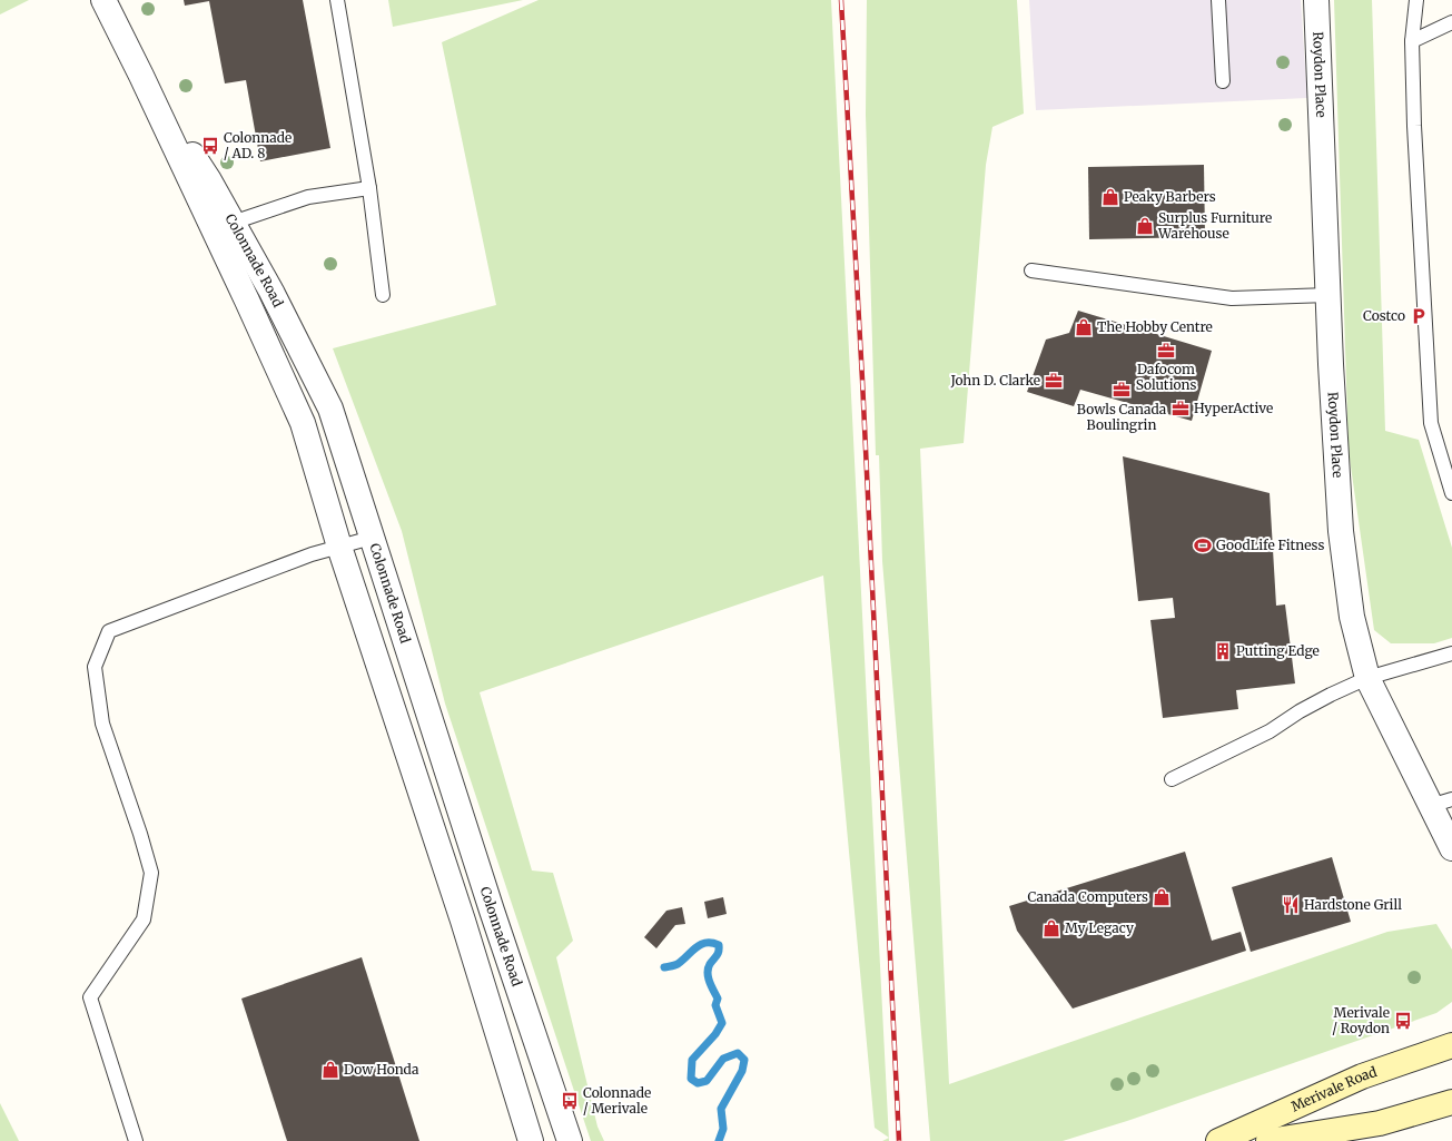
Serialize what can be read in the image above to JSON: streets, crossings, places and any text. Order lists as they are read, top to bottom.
{
  "streets": {
    "main road": ["Merivale Road"],
    "street": ["Roydon Place", "Colonnade Road"]
  },
  "places": {
    "bus stop": ["Colonnade / AD. 8", "Merivale / Roydon", "Colonnade / Merivale"],
    "shop": [
      "Peaky Barbers",
      "Surplus Furniture Warehouse",
      "The Hobby Centre",
      "Canada Computers",
      "My Legacy",
      "Dow Honda"
    ],
    "parking": ["Costco"],
    "office": [
      "Dafocom Solutions",
      "John D. Clarke",
      "Bowls Canada Boulingrin",
      "HyperActive"
    ],
    "sports": ["GoodLife Fitness"],
    "building": ["Putting Edge"],
    "restaurant": ["Hardstone Grill"]
  }
}
